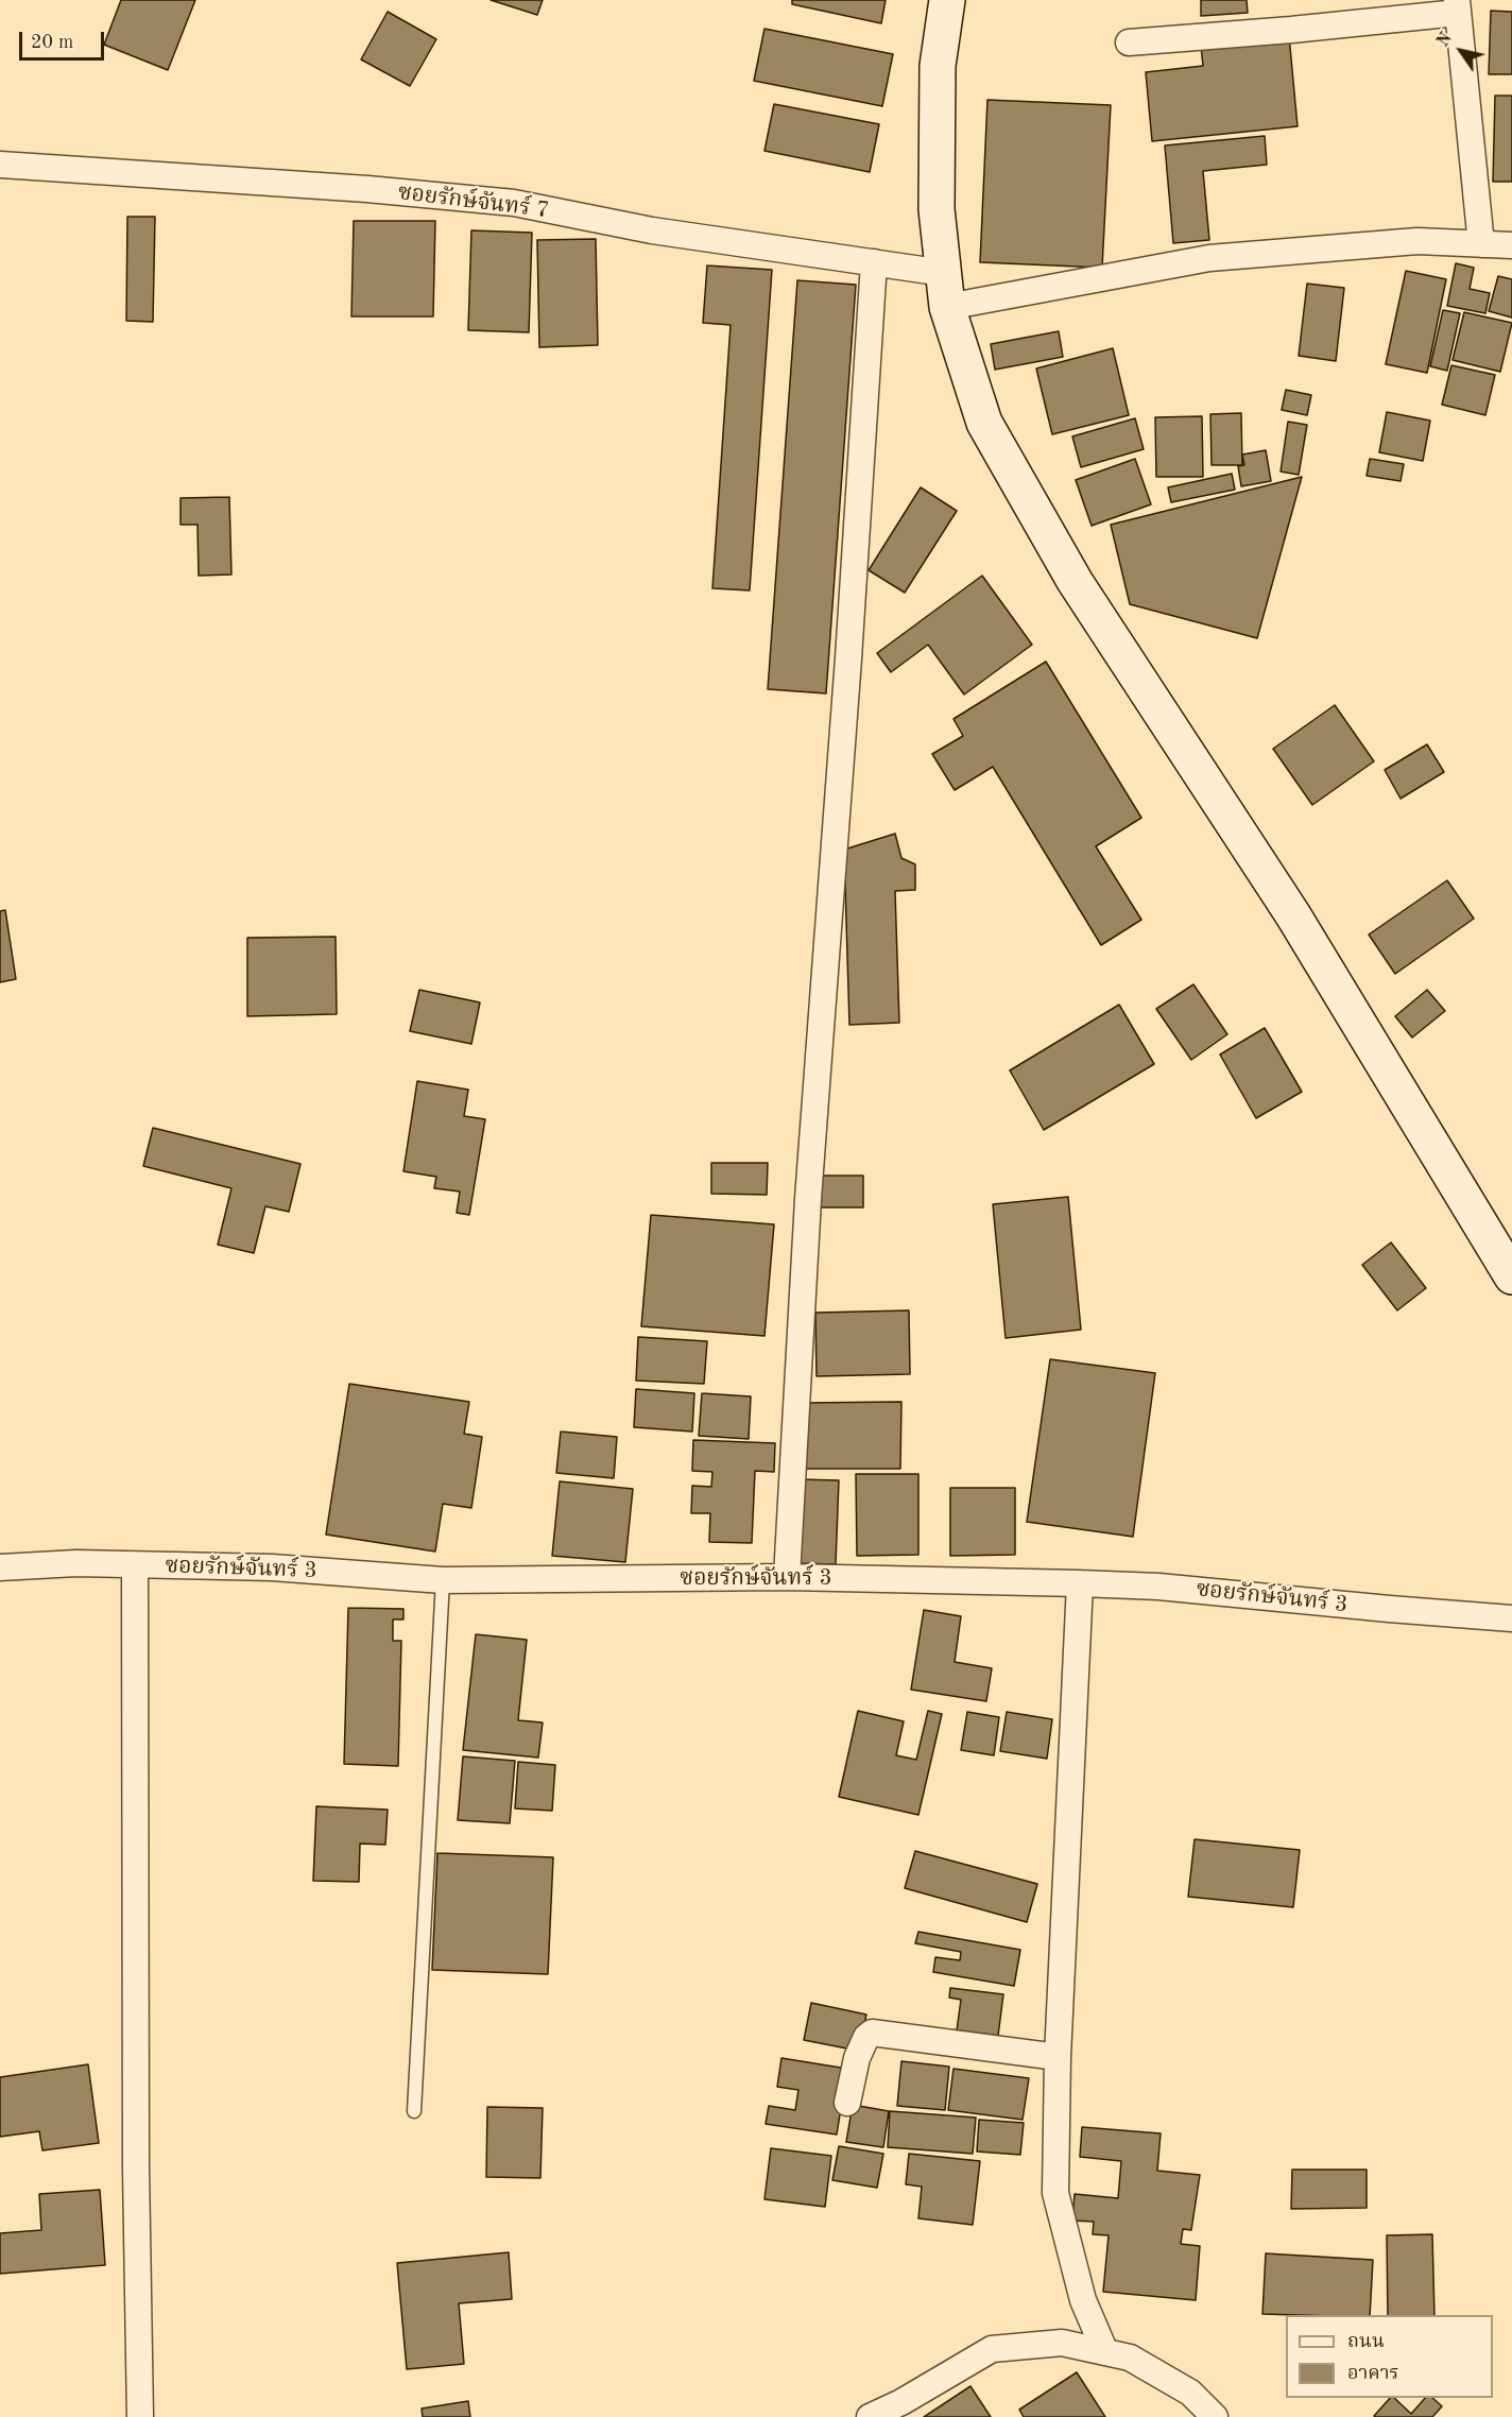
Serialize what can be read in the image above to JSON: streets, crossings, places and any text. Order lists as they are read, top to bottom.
{
  "streets": {
    "street": ["ซอยรักษ์จันทร์ 7", "ซอยรักษ์จันทร์ 3"]
  },
  "legend": ["ถนน", "อาคาร"],
  "scale_bar": "20 m",
  "north": "top left"
}
